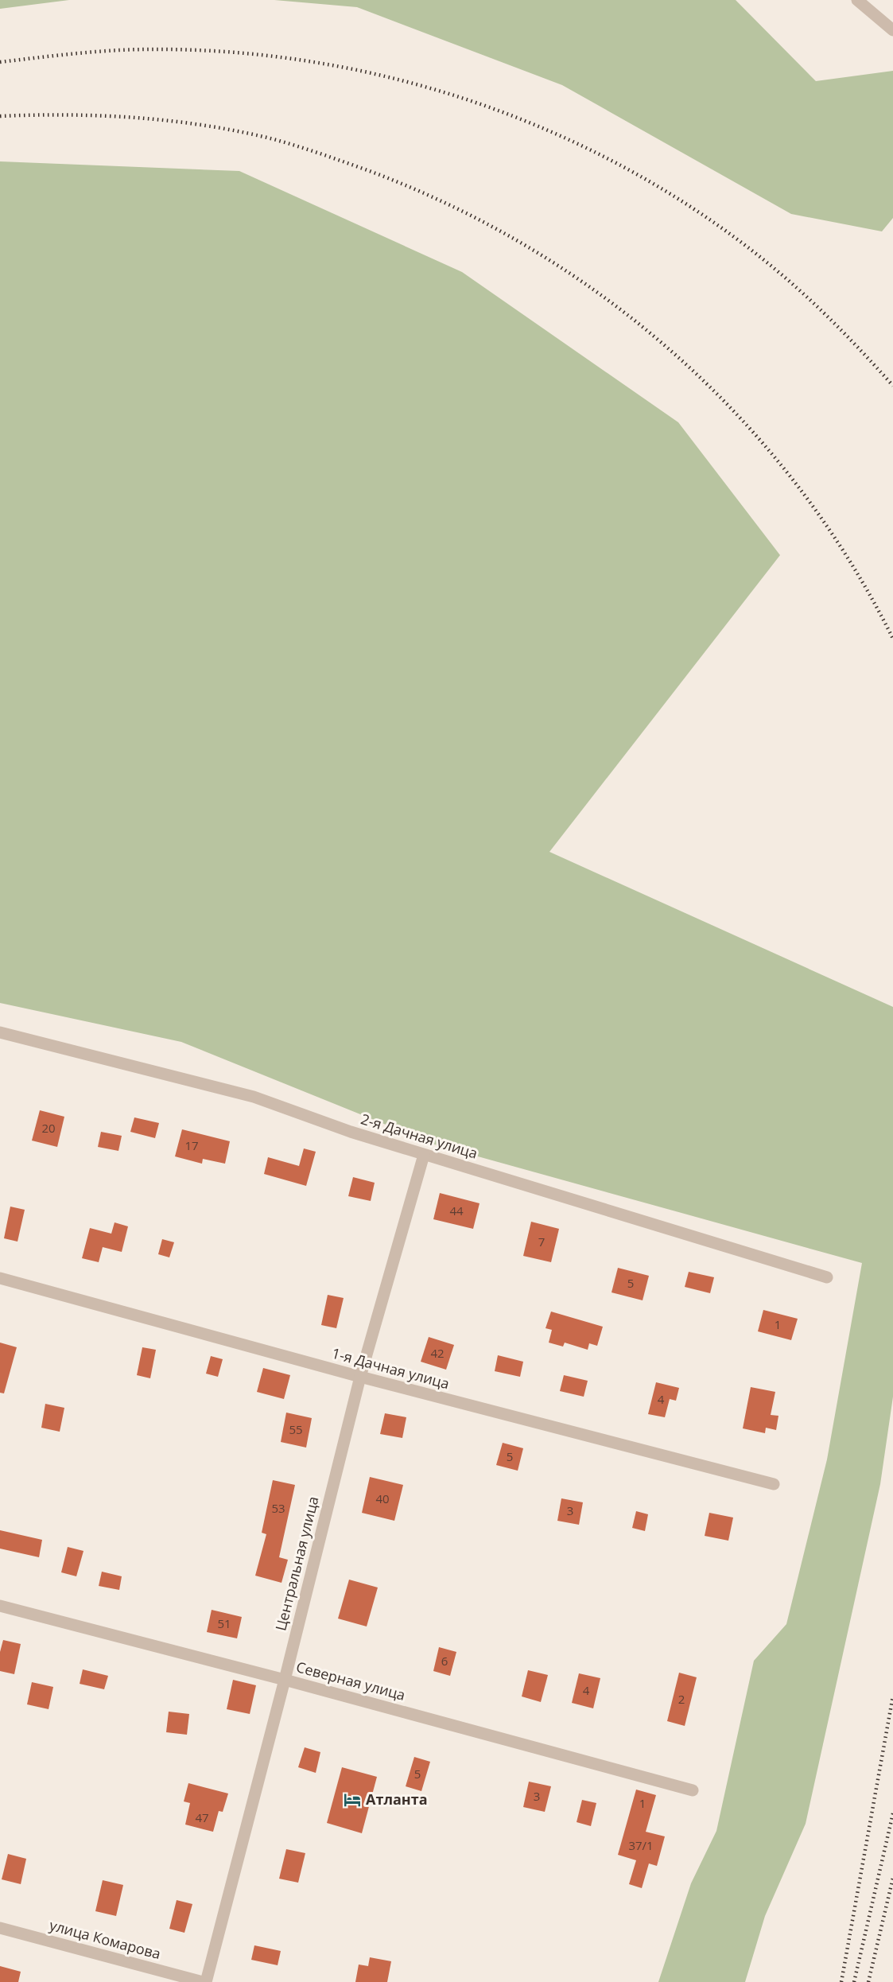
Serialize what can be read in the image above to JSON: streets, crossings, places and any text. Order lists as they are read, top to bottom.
{
  "streets": {
    "street": [
      "2-я Дачная улица",
      "1-я Дачная улица",
      "Центральная улица",
      "Северная улица",
      "улица Комарова"
    ]
  },
  "crossings": [
    ["2-я Дачная улица", "Центральная улица"],
    ["1-я Дачная улица", "Центральная улица"],
    ["Центральная улица", "Северная улица"],
    ["Центральная улица", "улица Комарова"]
  ],
  "places": {
    "hotel": ["Атланта"]
  },
  "house_numbers": [
    "20",
    "17",
    "44",
    "7",
    "5",
    "1",
    "42",
    "4",
    "55",
    "5",
    "40",
    "53",
    "3",
    "51",
    "6",
    "4",
    "2",
    "5",
    "3",
    "1",
    "47",
    "37/1"
  ]
}
